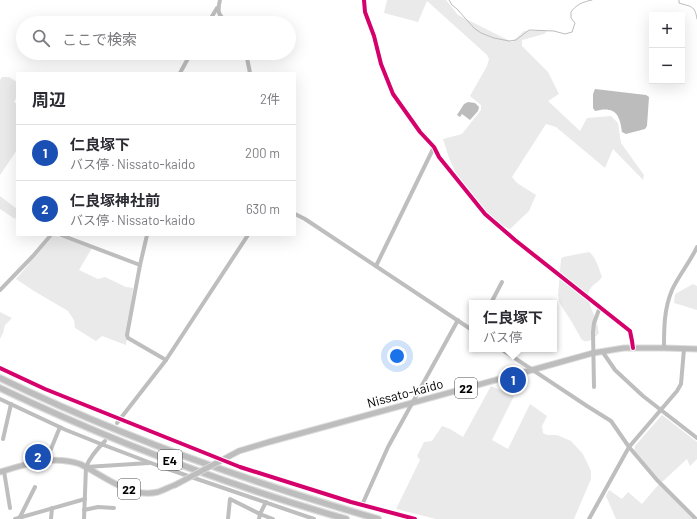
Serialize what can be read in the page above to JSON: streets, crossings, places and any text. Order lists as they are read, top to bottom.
{
  "streets": {
    "highway": ["E4"],
    "main road": ["22", "Nissato-kaido"]
  },
  "crossings": [
    ["22", "Nissato-kaido"]
  ],
  "page": {
    "map_buttons": ["+", "−"],
    "search": "ここで検索",
    "heading": ["周辺", "2件"],
    "list": [
      {
        "mark": "1",
        "name": "仁良塚下",
        "note": "バス停 · Nissato-kaido",
        "value": "200 m"
      },
      {
        "mark": "2",
        "name": "仁良塚神社前",
        "note": "バス停 · Nissato-kaido",
        "value": "630 m"
      }
    ],
    "popup": ["仁良塚下", "バス停"],
    "pins": ["1", "2"]
  }
}
